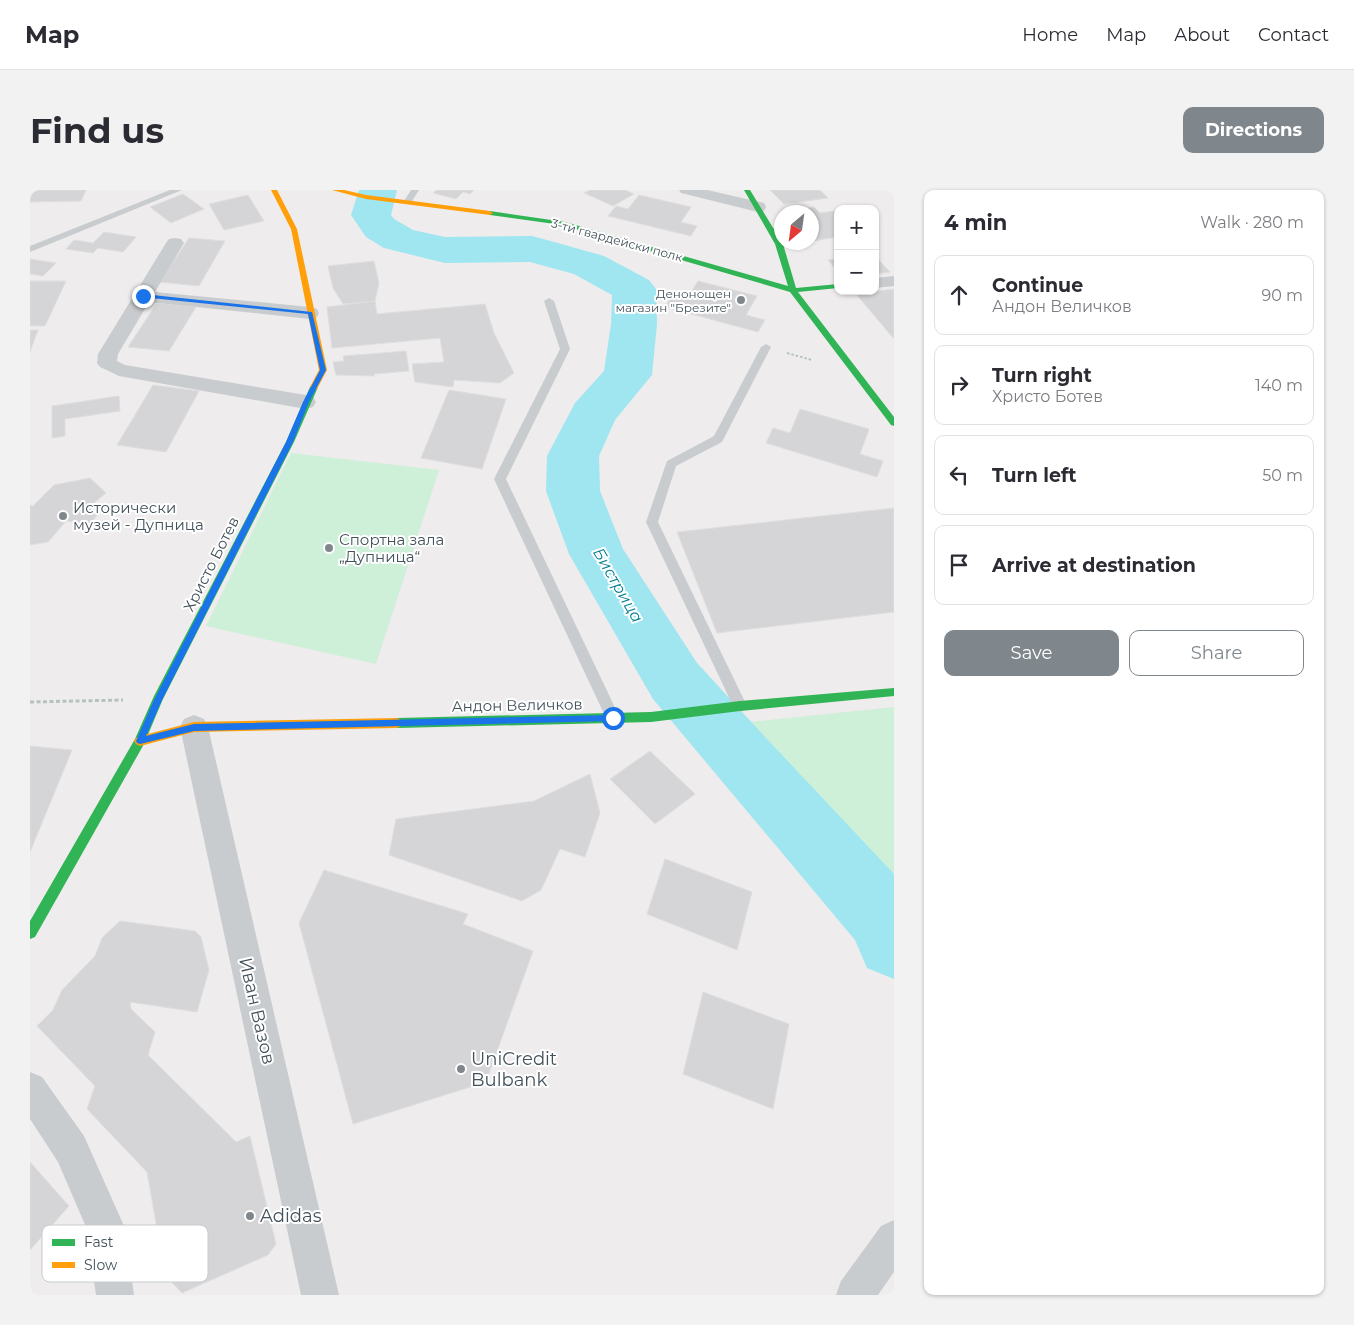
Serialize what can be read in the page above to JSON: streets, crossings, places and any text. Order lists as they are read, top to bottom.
{
  "streets": {
    "street": [
      "3-ти гвардейски полк",
      "Христо Ботев",
      "Андон Величков",
      "Иван Вазов"
    ]
  },
  "crossings": [
    ["Христо Ботев", "Андон Величков"],
    ["Андон Величков", "Иван Вазов"]
  ],
  "water": ["Бистрица"],
  "places": [
    "Денонощен магазин \"Брезите\"",
    "Исторически музей - Дупница",
    "Спортна зала „Дупница“",
    "UniCredit Bulbank",
    "Adidas"
  ],
  "legend": ["Fast", "Slow"],
  "north": "bottom left",
  "page": {
    "header": "Map",
    "nav": [
      "Home",
      "Map",
      "About",
      "Contact"
    ],
    "buttons": [
      "Directions",
      ["Save", "Share"]
    ],
    "title": "Find us",
    "heading": ["4 min", "Walk · 280 m"],
    "map_buttons": ["+", "−"],
    "list": [
      ["Continue", "Андон Величков", "90 m"],
      ["Turn right", "Христо Ботев", "140 m"],
      ["Turn left", "50 m"],
      "Arrive at destination"
    ]
  }
}
